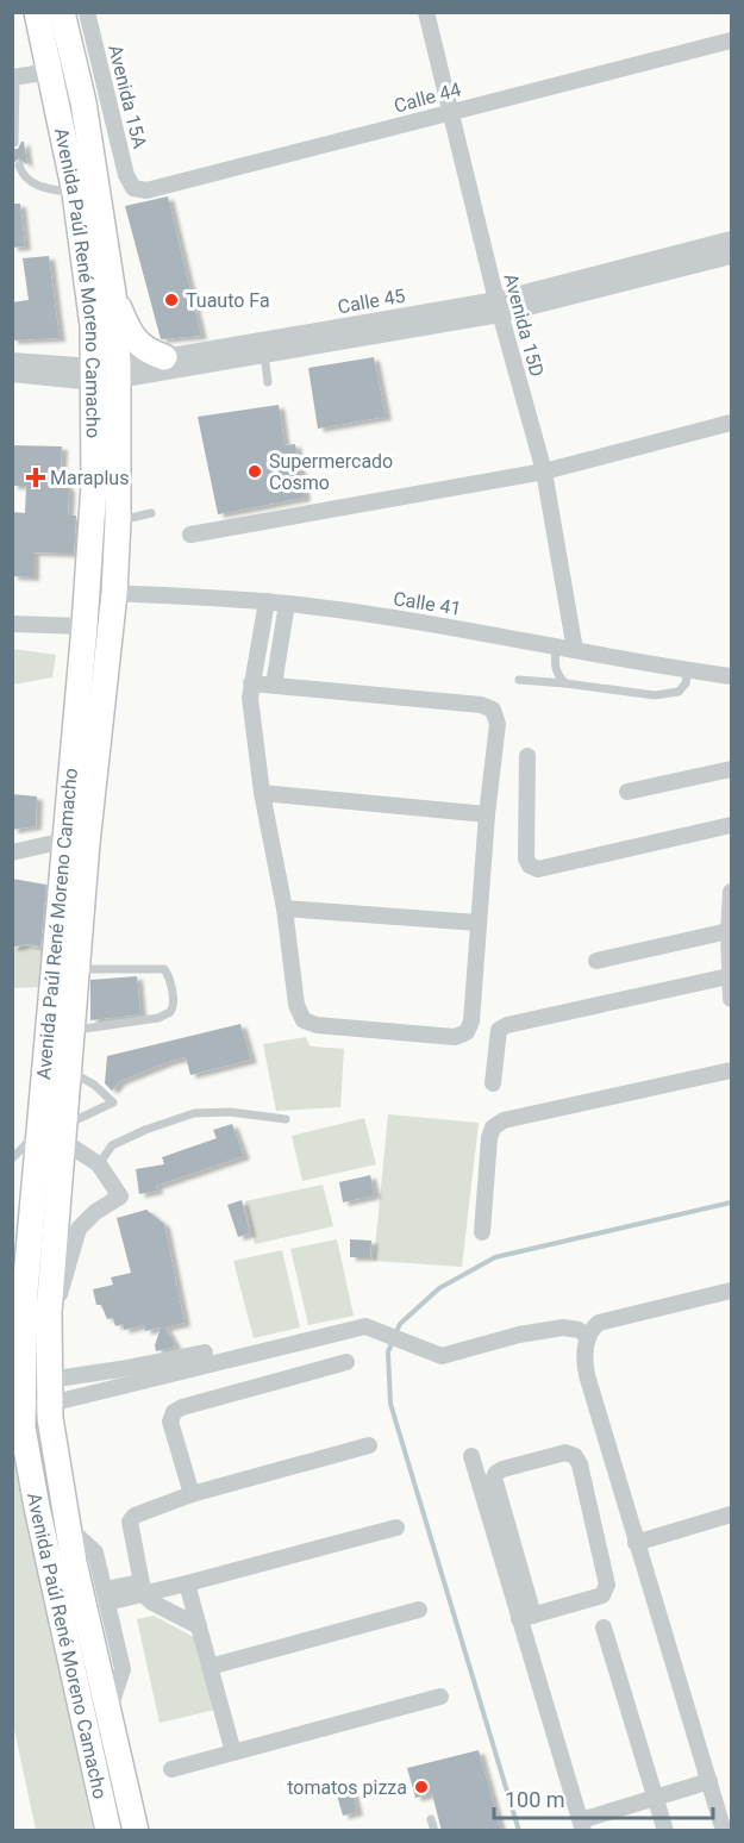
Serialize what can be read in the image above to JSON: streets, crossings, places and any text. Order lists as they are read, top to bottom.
{
  "streets": {
    "main road": ["Avenida Paúl René Moreno Camacho"],
    "street": [
      "Avenida 15A",
      "Calle 44",
      "Calle 45",
      "Avenida 15D",
      "Calle 41"
    ]
  },
  "crossings": [
    ["Avenida 15A", "Calle 44"],
    ["Calle 44", "Avenida 15D"],
    ["Avenida Paúl René Moreno Camacho", "Calle 45"],
    ["Avenida Paúl René Moreno Camacho", "Calle 41"],
    ["Calle 45", "Avenida 15D"],
    ["Avenida 15D", "Calle 41"]
  ],
  "places": {
    "other": ["Tuauto Fa", "Supermercado Cosmo", "tomatos pizza"],
    "health": ["Maraplus"]
  },
  "scale_bar": "100 m"
}
